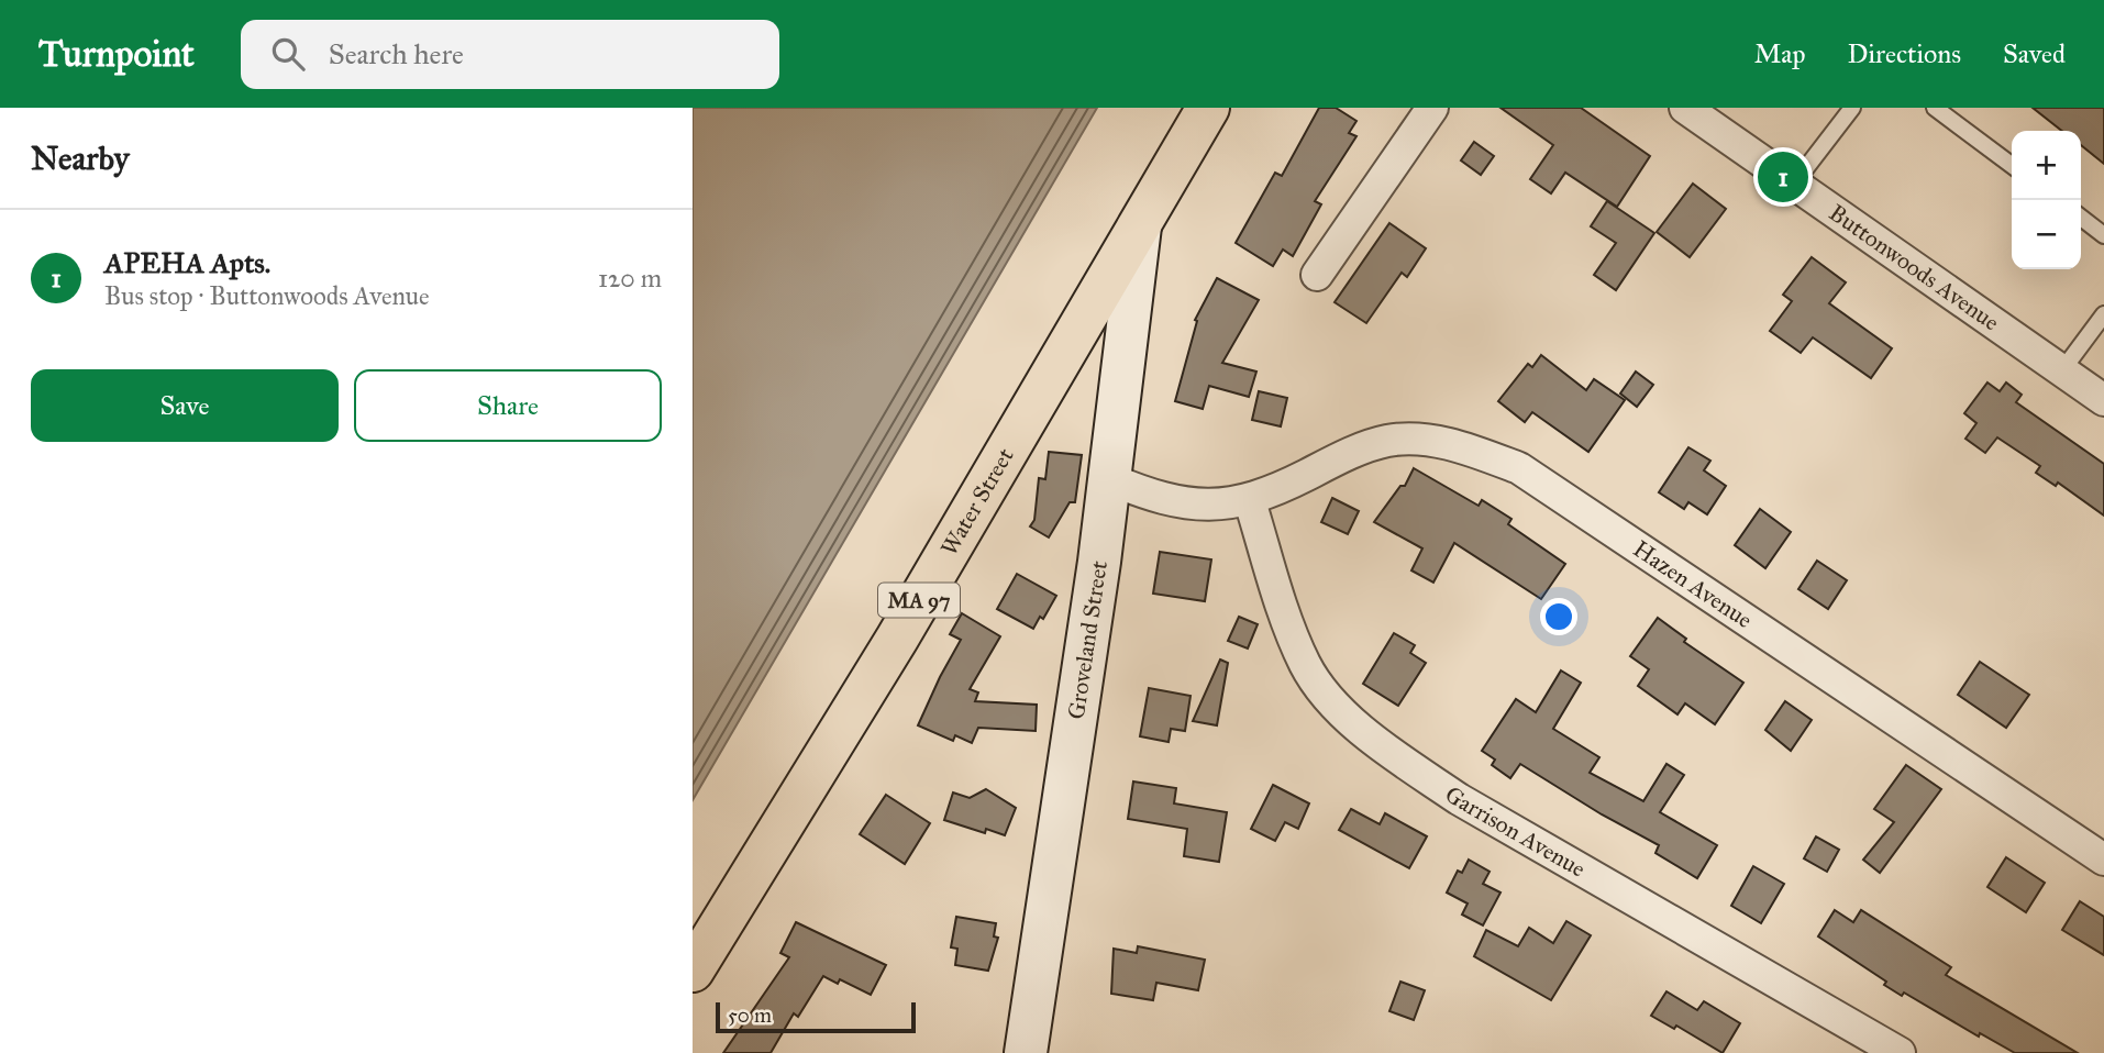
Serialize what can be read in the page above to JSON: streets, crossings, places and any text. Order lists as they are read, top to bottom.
{
  "streets": {
    "main road": ["Water Street", "MA 97", "Groveland Street"],
    "street": ["Buttonwoods Avenue", "Hazen Avenue", "Garrison Avenue"]
  },
  "crossings": [
    ["Water Street", "Groveland Street"],
    ["Hazen Avenue", "Garrison Avenue"]
  ],
  "scale_bar": "50 m",
  "page": {
    "header": "Turnpoint",
    "search": "Search here",
    "nav": ["Map", "Directions", "Saved"],
    "heading": "Nearby",
    "map_buttons": ["+", "−"],
    "pins": "1",
    "list": [
      {
        "mark": "1",
        "name": "APEHA Apts.",
        "note": "Bus stop · Buttonwoods Avenue",
        "value": "120 m"
      }
    ],
    "buttons": ["Save", "Share"],
    "scale": "50 m"
  }
}
